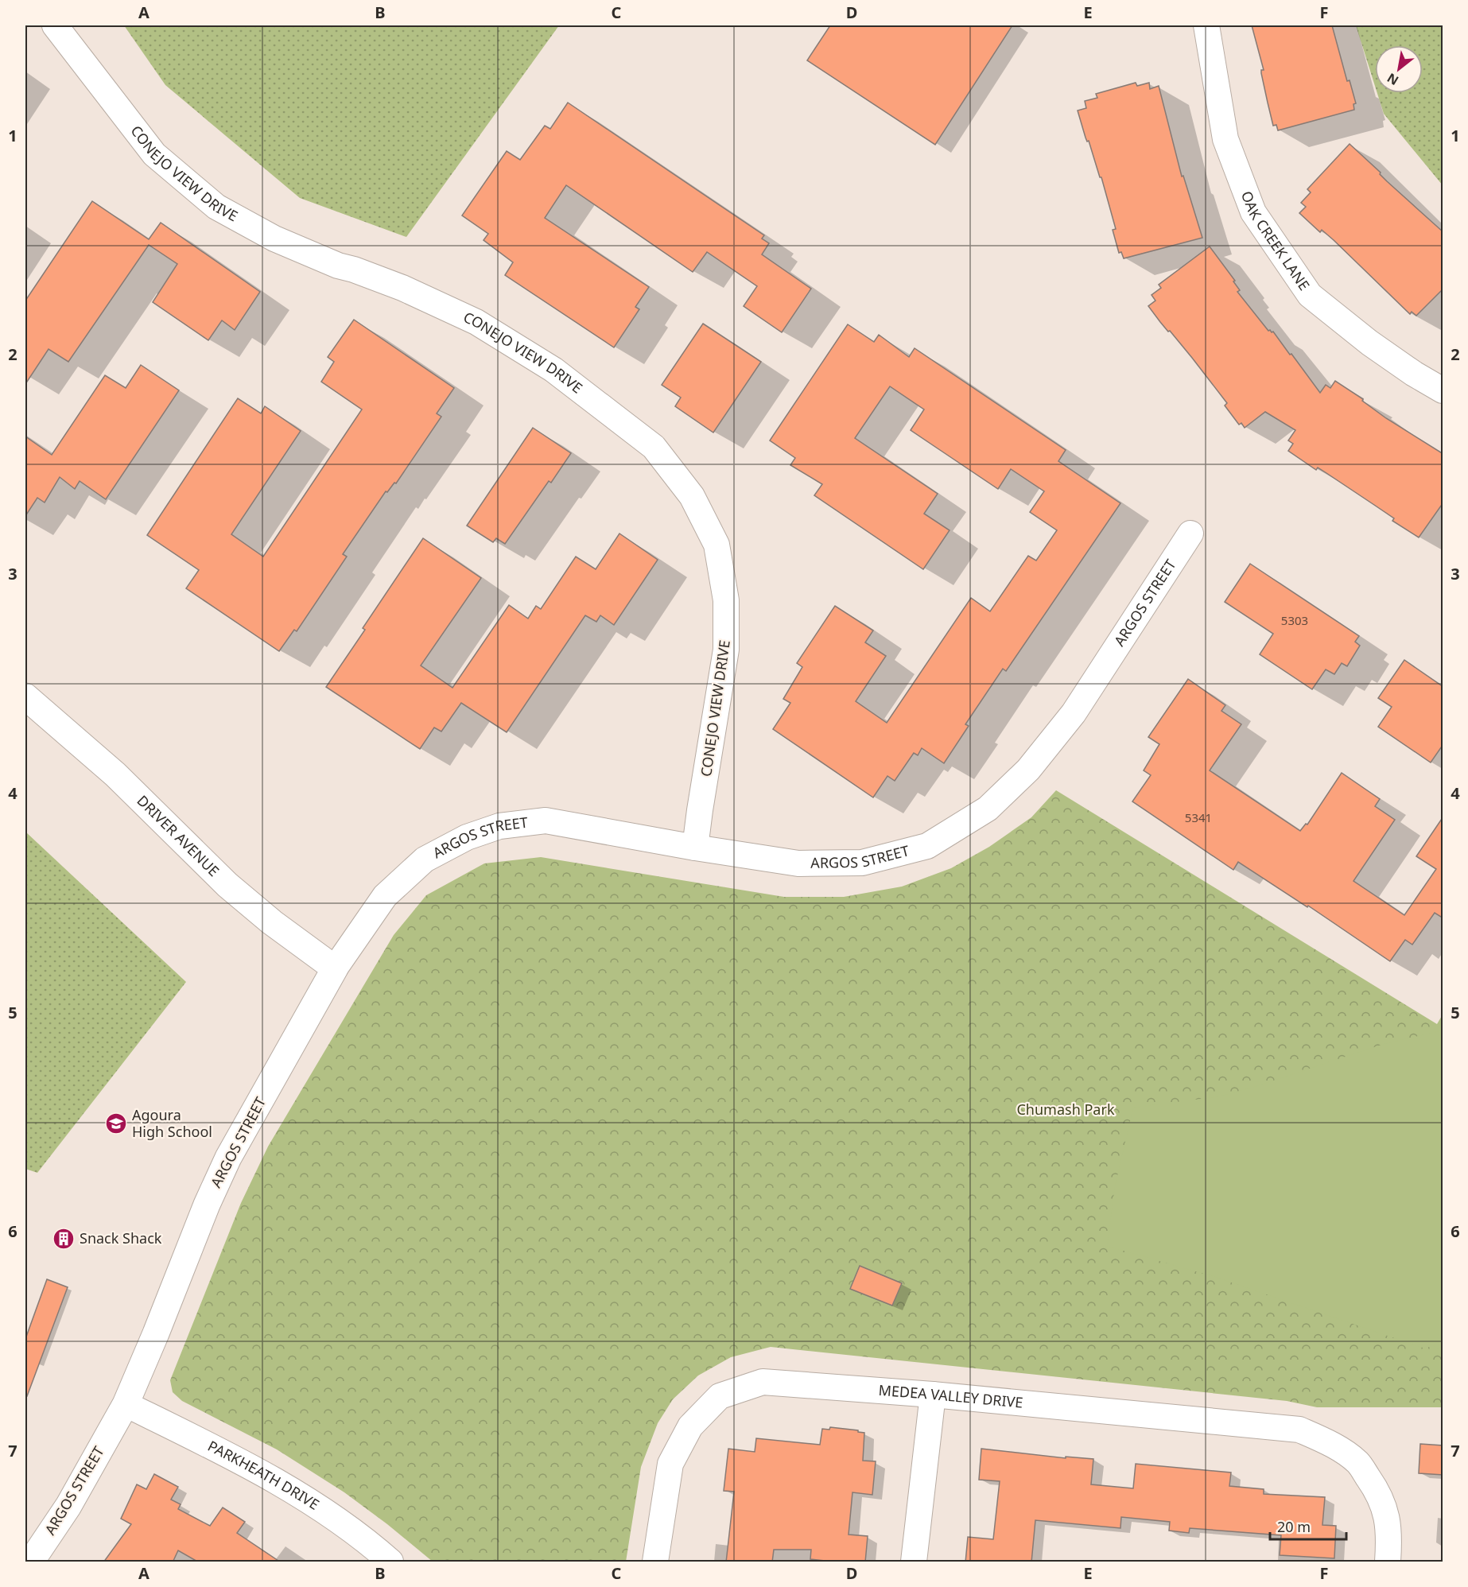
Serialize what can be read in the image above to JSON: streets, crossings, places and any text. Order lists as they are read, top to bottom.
{
  "streets": {
    "street": [
      "CONEJO VIEW DRIVE",
      "OAK CREEK LANE",
      "ARGOS STREET",
      "DRIVER AVENUE",
      "MEDEA VALLEY DRIVE",
      "PARKHEATH DRIVE"
    ]
  },
  "crossings": [
    ["CONEJO VIEW DRIVE", "ARGOS STREET"],
    ["ARGOS STREET", "DRIVER AVENUE"],
    ["ARGOS STREET", "PARKHEATH DRIVE"]
  ],
  "parks": ["Chumash Park"],
  "places": {
    "school or university": ["Agoura High School"],
    "building": ["Snack Shack"]
  },
  "house_numbers": ["5303", "5341"],
  "scale_bar": "20 m",
  "north": "bottom left",
  "grid": {
    "columns": [
      "A",
      "B",
      "C",
      "D",
      "E",
      "F"
    ],
    "rows": [
      "1",
      "2",
      "3",
      "4",
      "5",
      "6",
      "7"
    ]
  }
}
